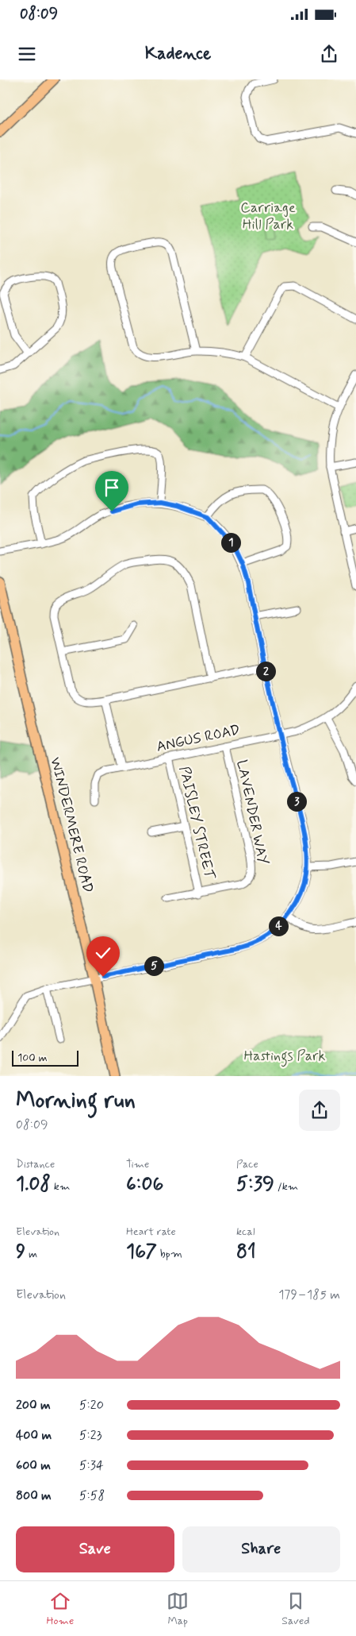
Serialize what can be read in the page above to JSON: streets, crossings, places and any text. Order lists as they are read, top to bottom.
{
  "streets": {
    "main road": ["WINDERMERE ROAD"],
    "street": ["ANGUS ROAD", "LAVENDER WAY", "PAISLEY STREET"]
  },
  "crossings": [
    ["ANGUS ROAD", "LAVENDER WAY"],
    ["ANGUS ROAD", "PAISLEY STREET"],
    ["LAVENDER WAY", "PAISLEY STREET"]
  ],
  "parks": ["Carriage Hill Park", "Hastings Park"],
  "scale_bar": "100 m",
  "page": {
    "status": "08:09",
    "header": "Kadence",
    "pins": [
      "1",
      "2",
      "3",
      "4",
      "5"
    ],
    "scale": "100 m",
    "heading": ["Morning run", "08:09"],
    "stats": [
      ["Distance", "1.08 km"],
      ["Time", "6:06"],
      ["Pace", "5:39 /km"],
      ["Elevation", "9 m"],
      ["Heart rate", "167 bpm"],
      ["kcal", "81"]
    ],
    "chart": ["Elevation", "179–185 m"],
    "list": [
      {
        "name": "200 m",
        "note": "5:20"
      },
      {
        "name": "400 m",
        "note": "5:23"
      },
      {
        "name": "600 m",
        "note": "5:34"
      },
      {
        "name": "800 m",
        "note": "5:58"
      }
    ],
    "buttons": ["Save", "Share"],
    "tabs": ["Home", "Map", "Saved"]
  }
}
